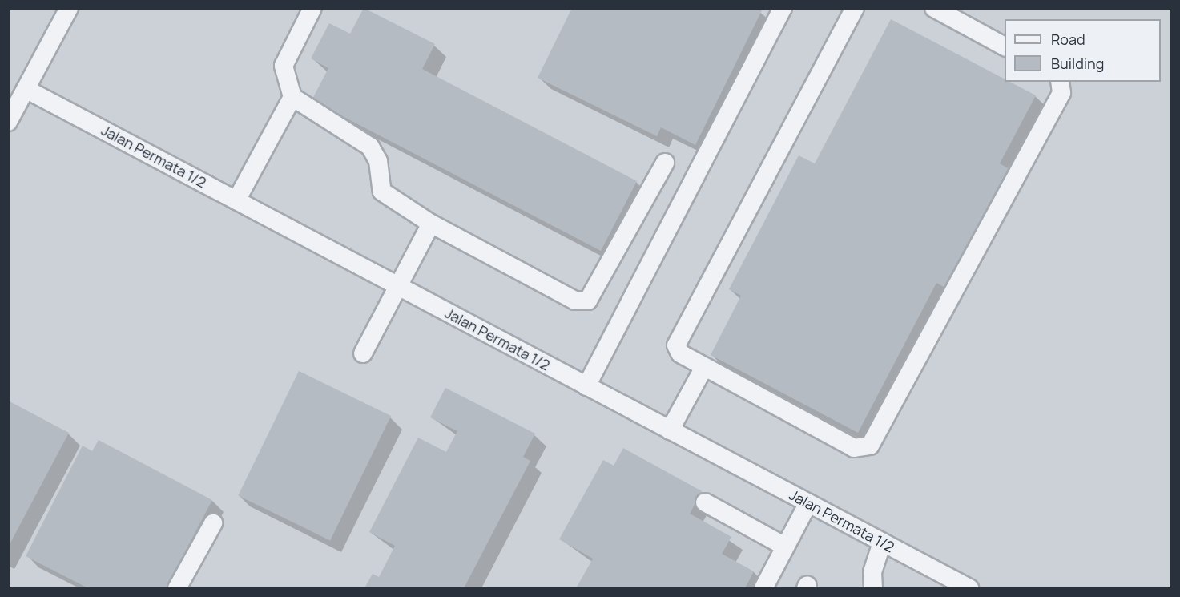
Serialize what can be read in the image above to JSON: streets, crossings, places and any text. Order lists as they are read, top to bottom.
{
  "streets": {
    "street": ["Jalan Permata 1/2"]
  },
  "legend": ["Road", "Building"]
}
